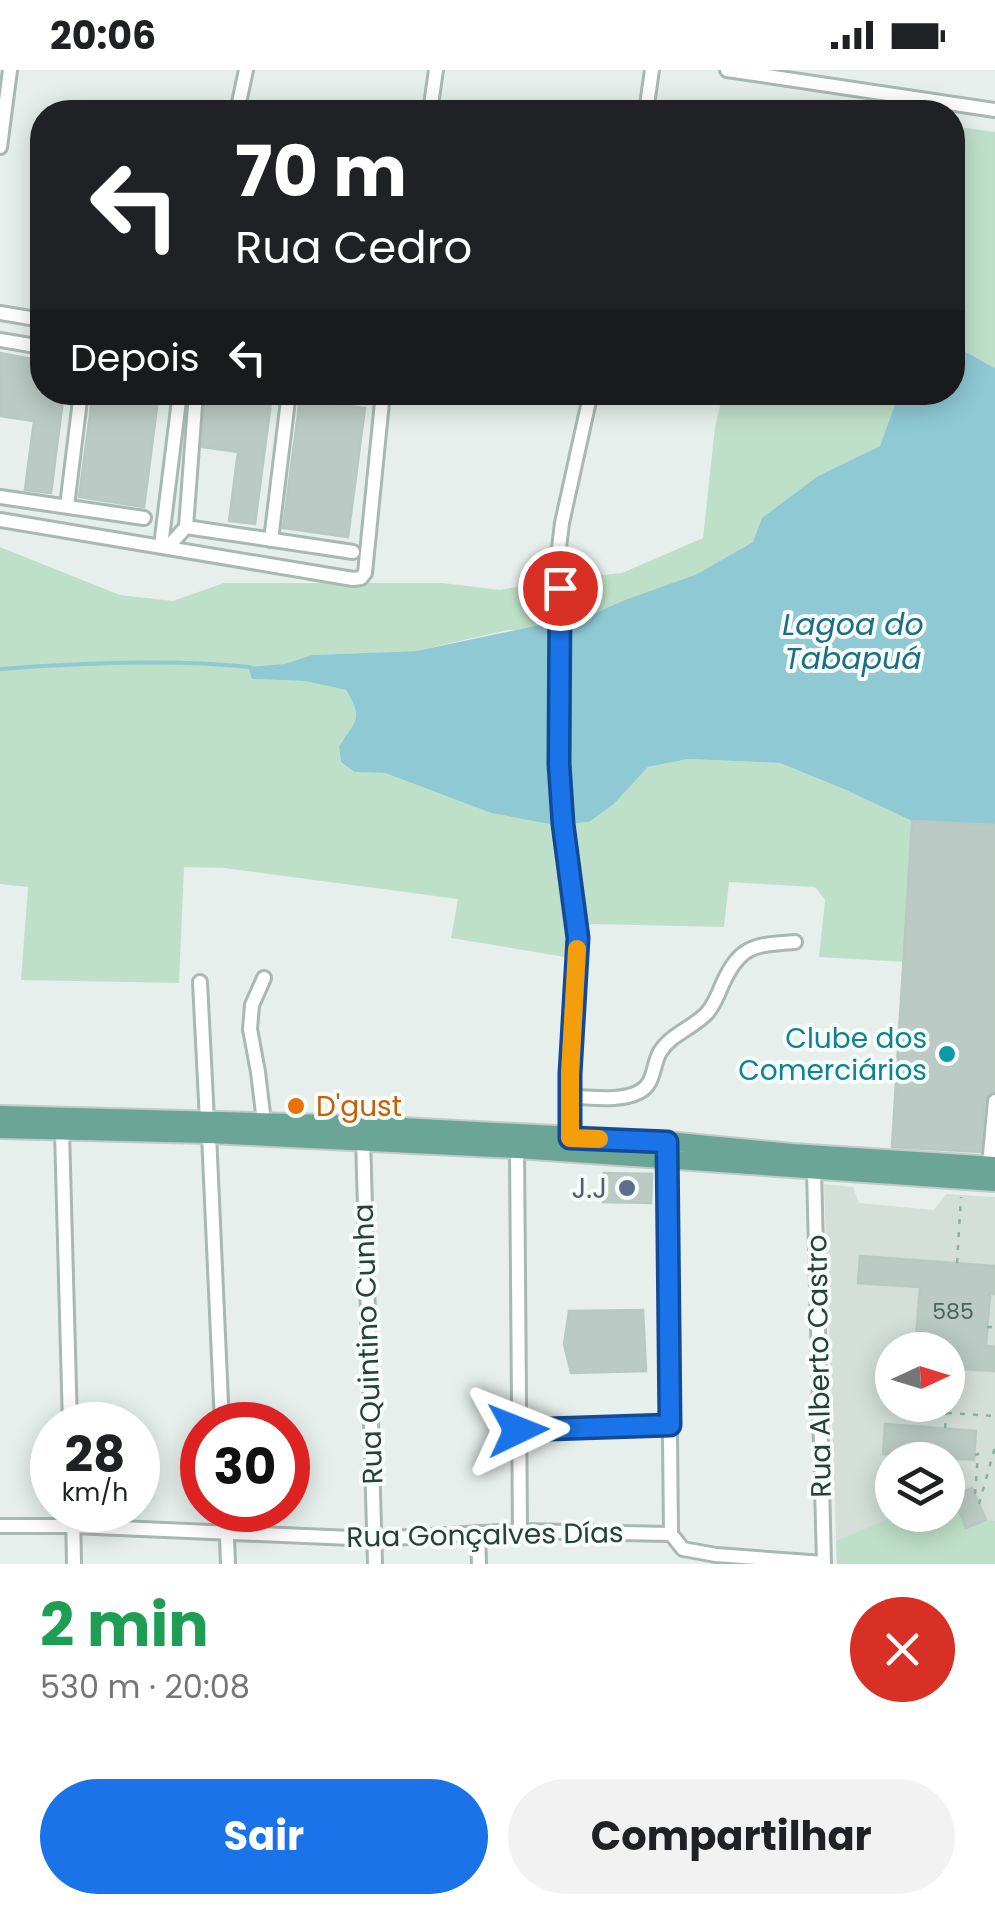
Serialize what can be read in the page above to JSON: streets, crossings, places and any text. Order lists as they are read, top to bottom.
{
  "streets": {
    "street": ["Rua Quintino Cunha", "Rua Alberto Castro", "Rua Gonçalves Días"]
  },
  "crossings": [
    ["Rua Quintino Cunha", "Rua Gonçalves Días"]
  ],
  "water": ["Lagoa do Tabapuá"],
  "places": ["Clube dos Comerciários", "D'gust", "J.J"],
  "house_numbers": ["585"],
  "north": "right",
  "page": {
    "status": "20:06",
    "turn": ["70 m", "Rua Cedro"],
    "then": "Depois",
    "speed": "28 km/h",
    "limit": "30",
    "heading": ["2 min", "530 m · 20:08"],
    "buttons": ["Sair", "Compartilhar"]
  }
}
